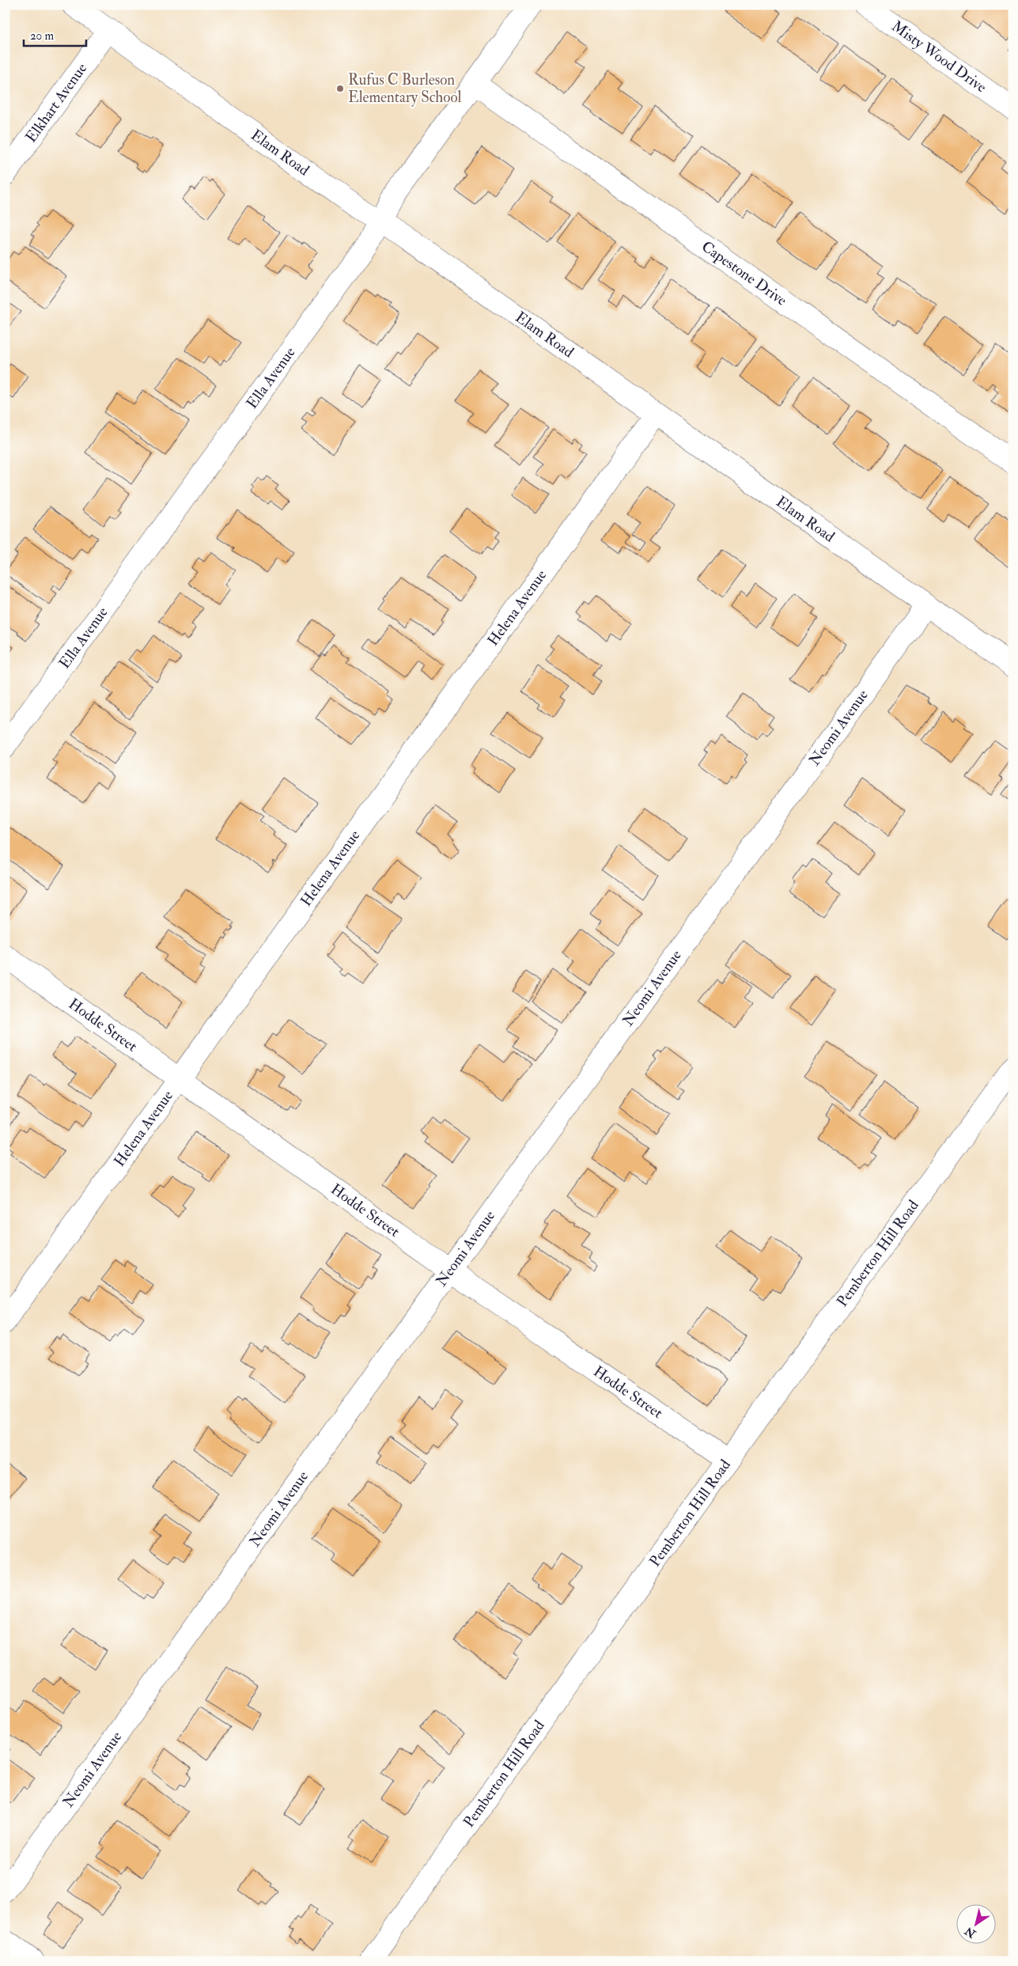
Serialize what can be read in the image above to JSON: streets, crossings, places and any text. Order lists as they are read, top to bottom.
{
  "streets": {
    "street": [
      "Misty Wood Drive",
      "Elkhart Avenue",
      "Elam Road",
      "Capestone Drive",
      "Ella Avenue",
      "Helena Avenue",
      "Neomi Avenue",
      "Hodde Street",
      "Pemberton Hill Road"
    ]
  },
  "crossings": [
    ["Elkhart Avenue", "Elam Road"],
    ["Elam Road", "Ella Avenue"],
    ["Elam Road", "Helena Avenue"],
    ["Elam Road", "Neomi Avenue"],
    ["Capestone Drive", "Ella Avenue"],
    ["Helena Avenue", "Hodde Street"],
    ["Neomi Avenue", "Hodde Street"],
    ["Hodde Street", "Pemberton Hill Road"]
  ],
  "places": ["Rufus C Burleson Elementary School"],
  "scale_bar": "20 m",
  "north": "bottom left"
}
